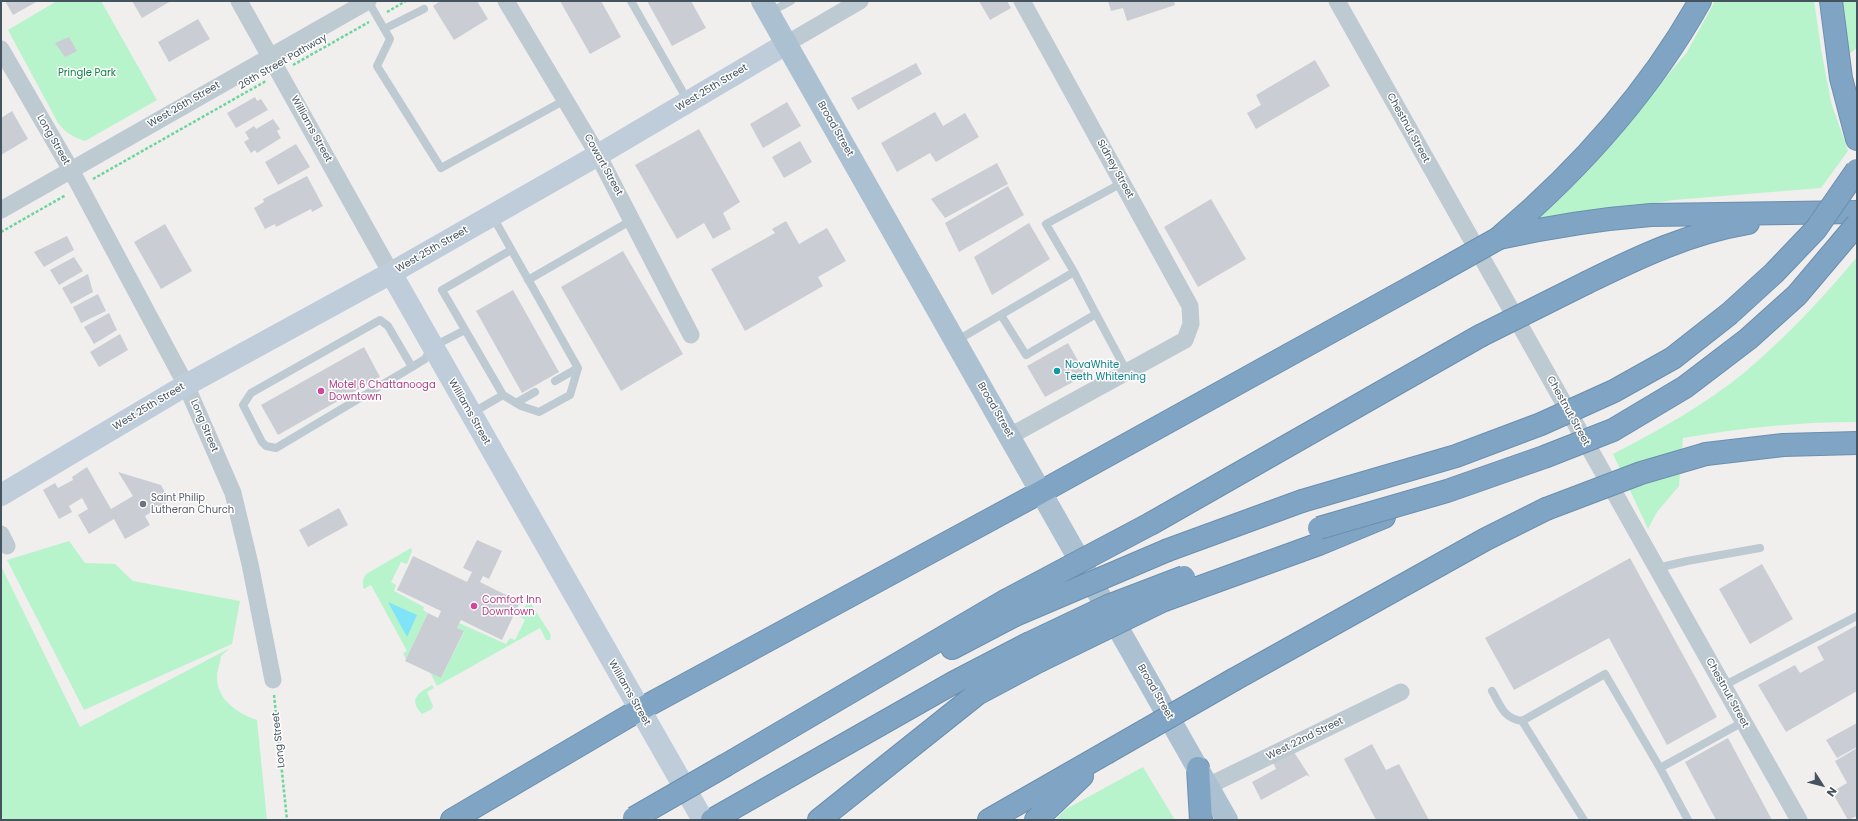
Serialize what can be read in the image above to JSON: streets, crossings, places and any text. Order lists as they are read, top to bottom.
{
  "streets": {
    "main road": ["Broad Street"],
    "street": [
      "West 25th Street",
      "West 26th Street",
      "Chestnut Street",
      "Williams Street",
      "Long Street",
      "Cowart Street",
      "Sidney Street",
      "West 22nd Street"
    ],
    "path": ["26th Street Pathway"]
  },
  "crossings": [
    ["26th Street Pathway", "Williams Street"],
    ["26th Street Pathway", "Long Street"],
    ["West 25th Street", "Williams Street"],
    ["West 25th Street", "Broad Street"],
    ["West 25th Street", "Long Street"],
    ["West 25th Street", "Cowart Street"],
    ["West 26th Street", "Williams Street"],
    ["West 26th Street", "Long Street"],
    ["Broad Street", "West 22nd Street"]
  ],
  "parks": ["Pringle Park"],
  "places": [
    "NovaWhite Teeth Whitening",
    "Motel 6 Chattanooga Downtown",
    "Saint Philip Lutheran Church",
    "Comfort Inn Downtown"
  ],
  "north": "bottom right"
}
